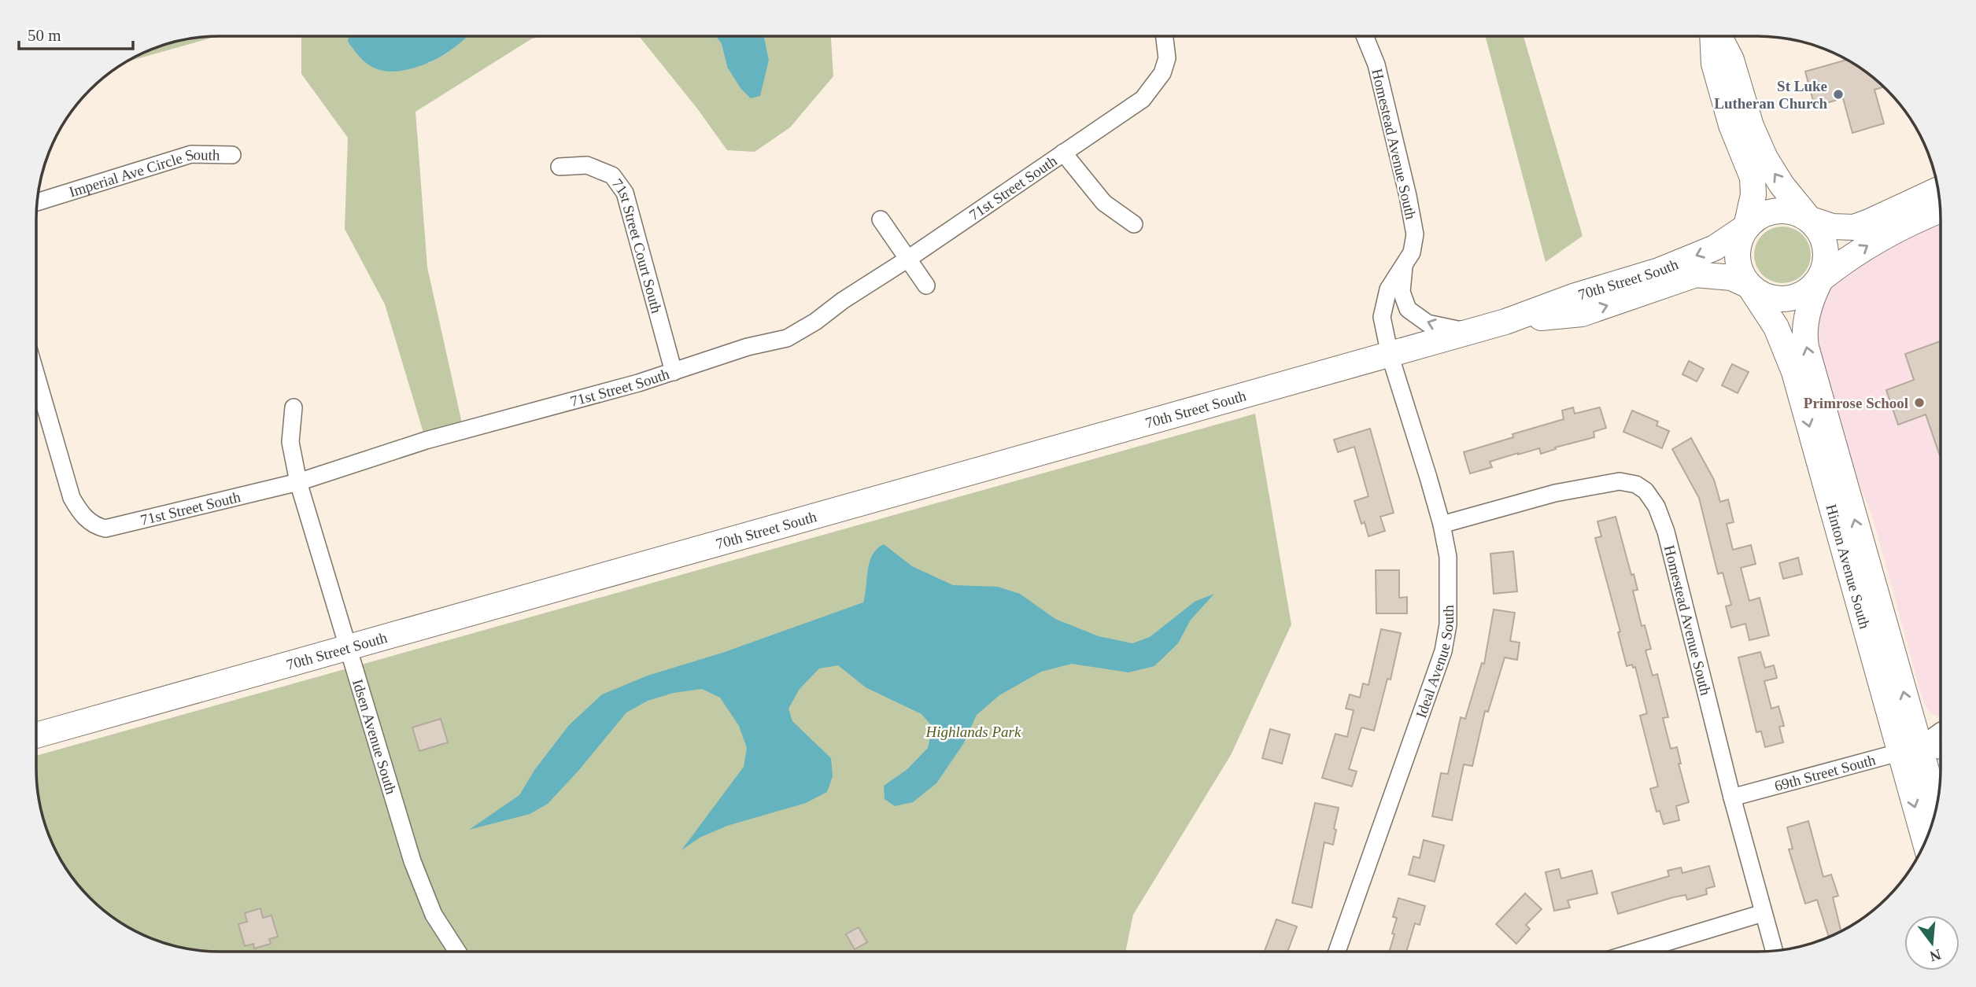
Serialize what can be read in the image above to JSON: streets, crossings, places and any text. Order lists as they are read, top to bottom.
{
  "streets": {
    "main road": ["70th Street South", "Hinton Avenue South"],
    "street": [
      "Homestead Avenue South",
      "Imperial Ave Circle South",
      "71st Street South",
      "71st Street Court South",
      "Ideal Avenue South",
      "Idsen Avenue South",
      "69th Street South"
    ]
  },
  "crossings": [
    ["Homestead Avenue South", "70th Street South"],
    ["Homestead Avenue South", "Ideal Avenue South"],
    ["Homestead Avenue South", "69th Street South"],
    ["71st Street South", "71st Street Court South"],
    ["71st Street South", "Idsen Avenue South"],
    ["70th Street South", "Hinton Avenue South"],
    ["70th Street South", "Ideal Avenue South"],
    ["70th Street South", "Idsen Avenue South"],
    ["Hinton Avenue South", "69th Street South"]
  ],
  "parks": ["Highlands Park"],
  "places": ["St Luke Lutheran Church", "Primrose School"],
  "scale_bar": "50 m",
  "north": "bottom"
}
